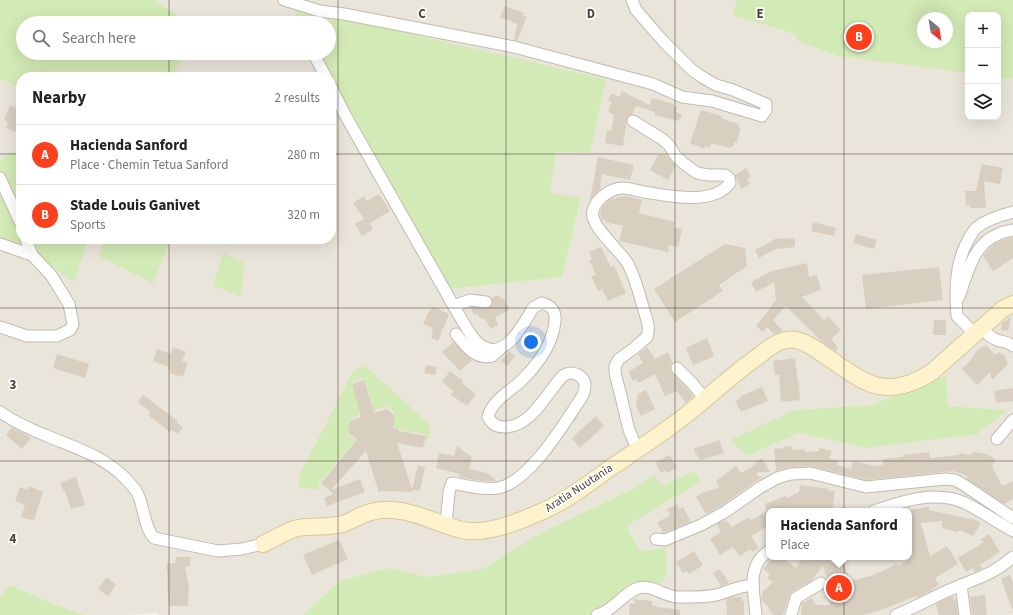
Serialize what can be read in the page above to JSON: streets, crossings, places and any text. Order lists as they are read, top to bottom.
{
  "streets": {
    "street": ["Aratia Nuutania"]
  },
  "north": "bottom right",
  "page": {
    "map_buttons": ["+", "−"],
    "search": "Search here",
    "pins": ["B", "A"],
    "heading": ["Nearby", "2 results"],
    "list": [
      {
        "mark": "A",
        "name": "Hacienda Sanford",
        "note": "Place · Chemin Tetua Sanford",
        "value": "280 m"
      },
      {
        "mark": "B",
        "name": "Stade Louis Ganivet",
        "note": "Sports",
        "value": "320 m"
      }
    ],
    "popup": ["Hacienda Sanford", "Place"]
  },
  "grid": {
    "columns": ["C", "D", "E"],
    "rows": ["3", "4"]
  }
}
